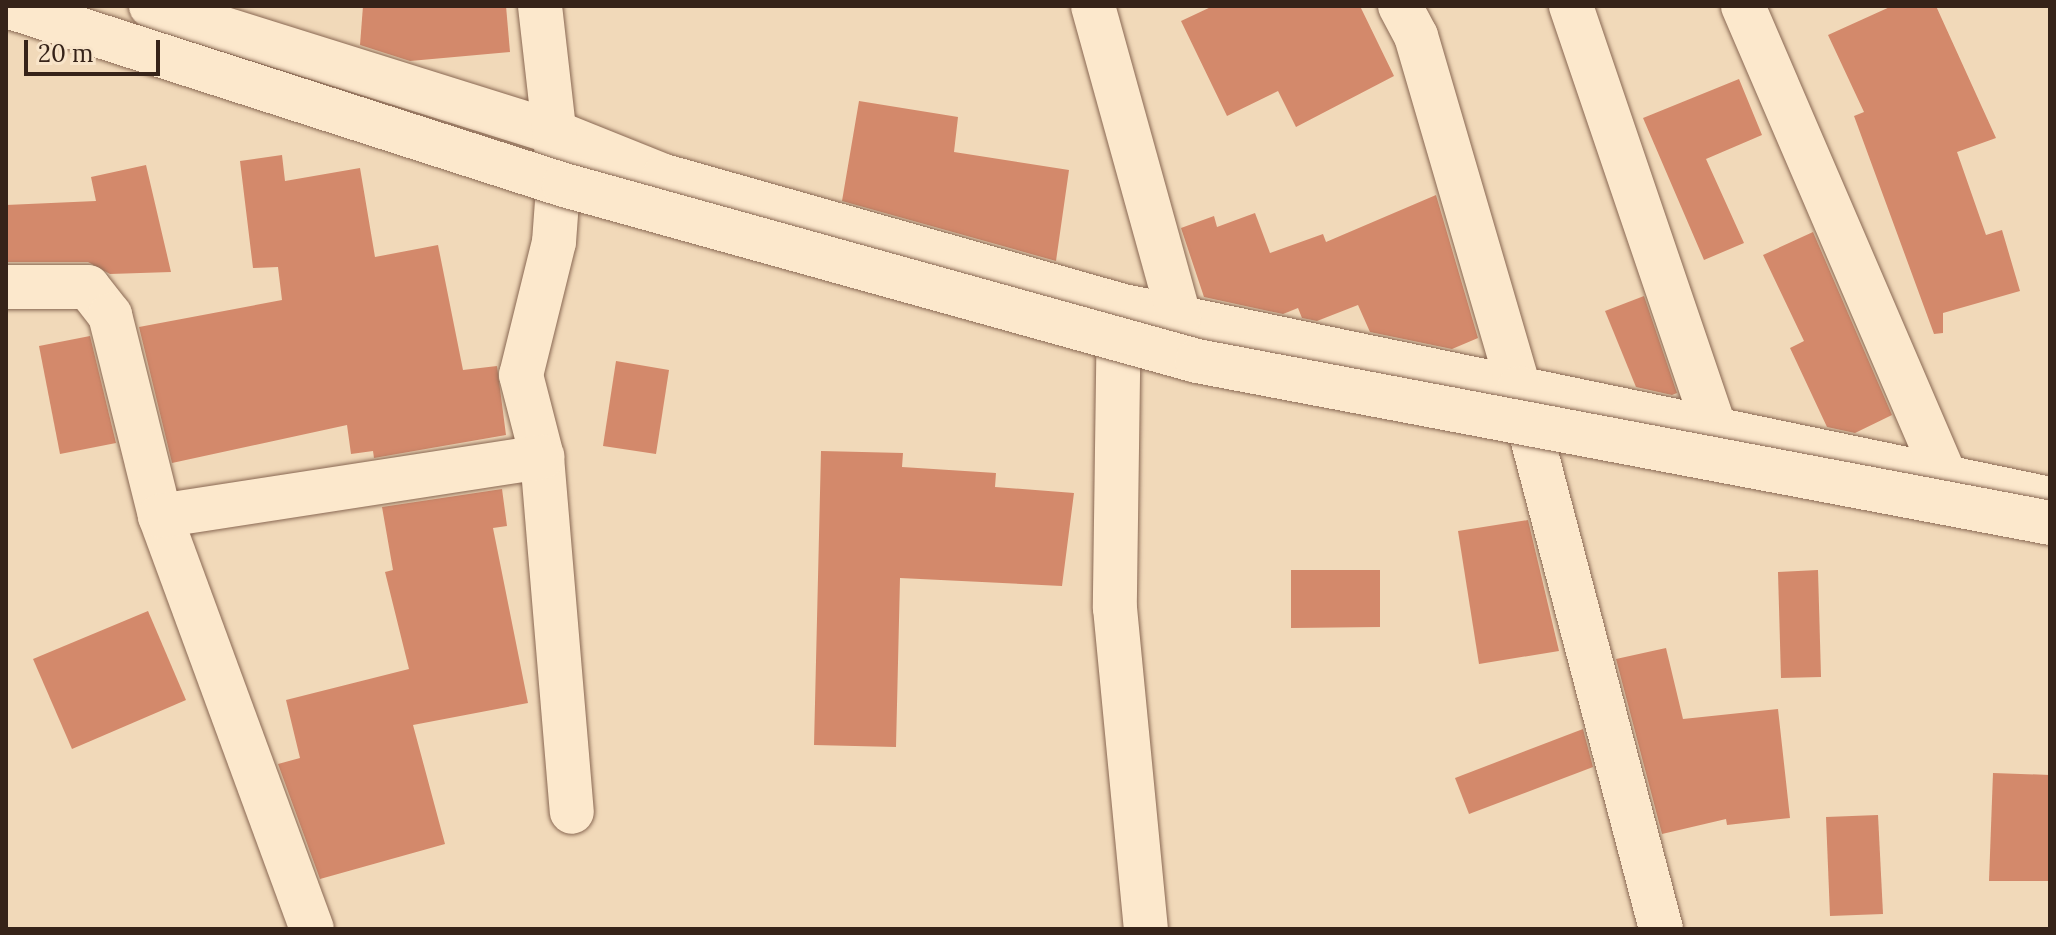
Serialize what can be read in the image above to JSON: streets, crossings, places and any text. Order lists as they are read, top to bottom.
{
  "scale_bar": "20 m"
}
